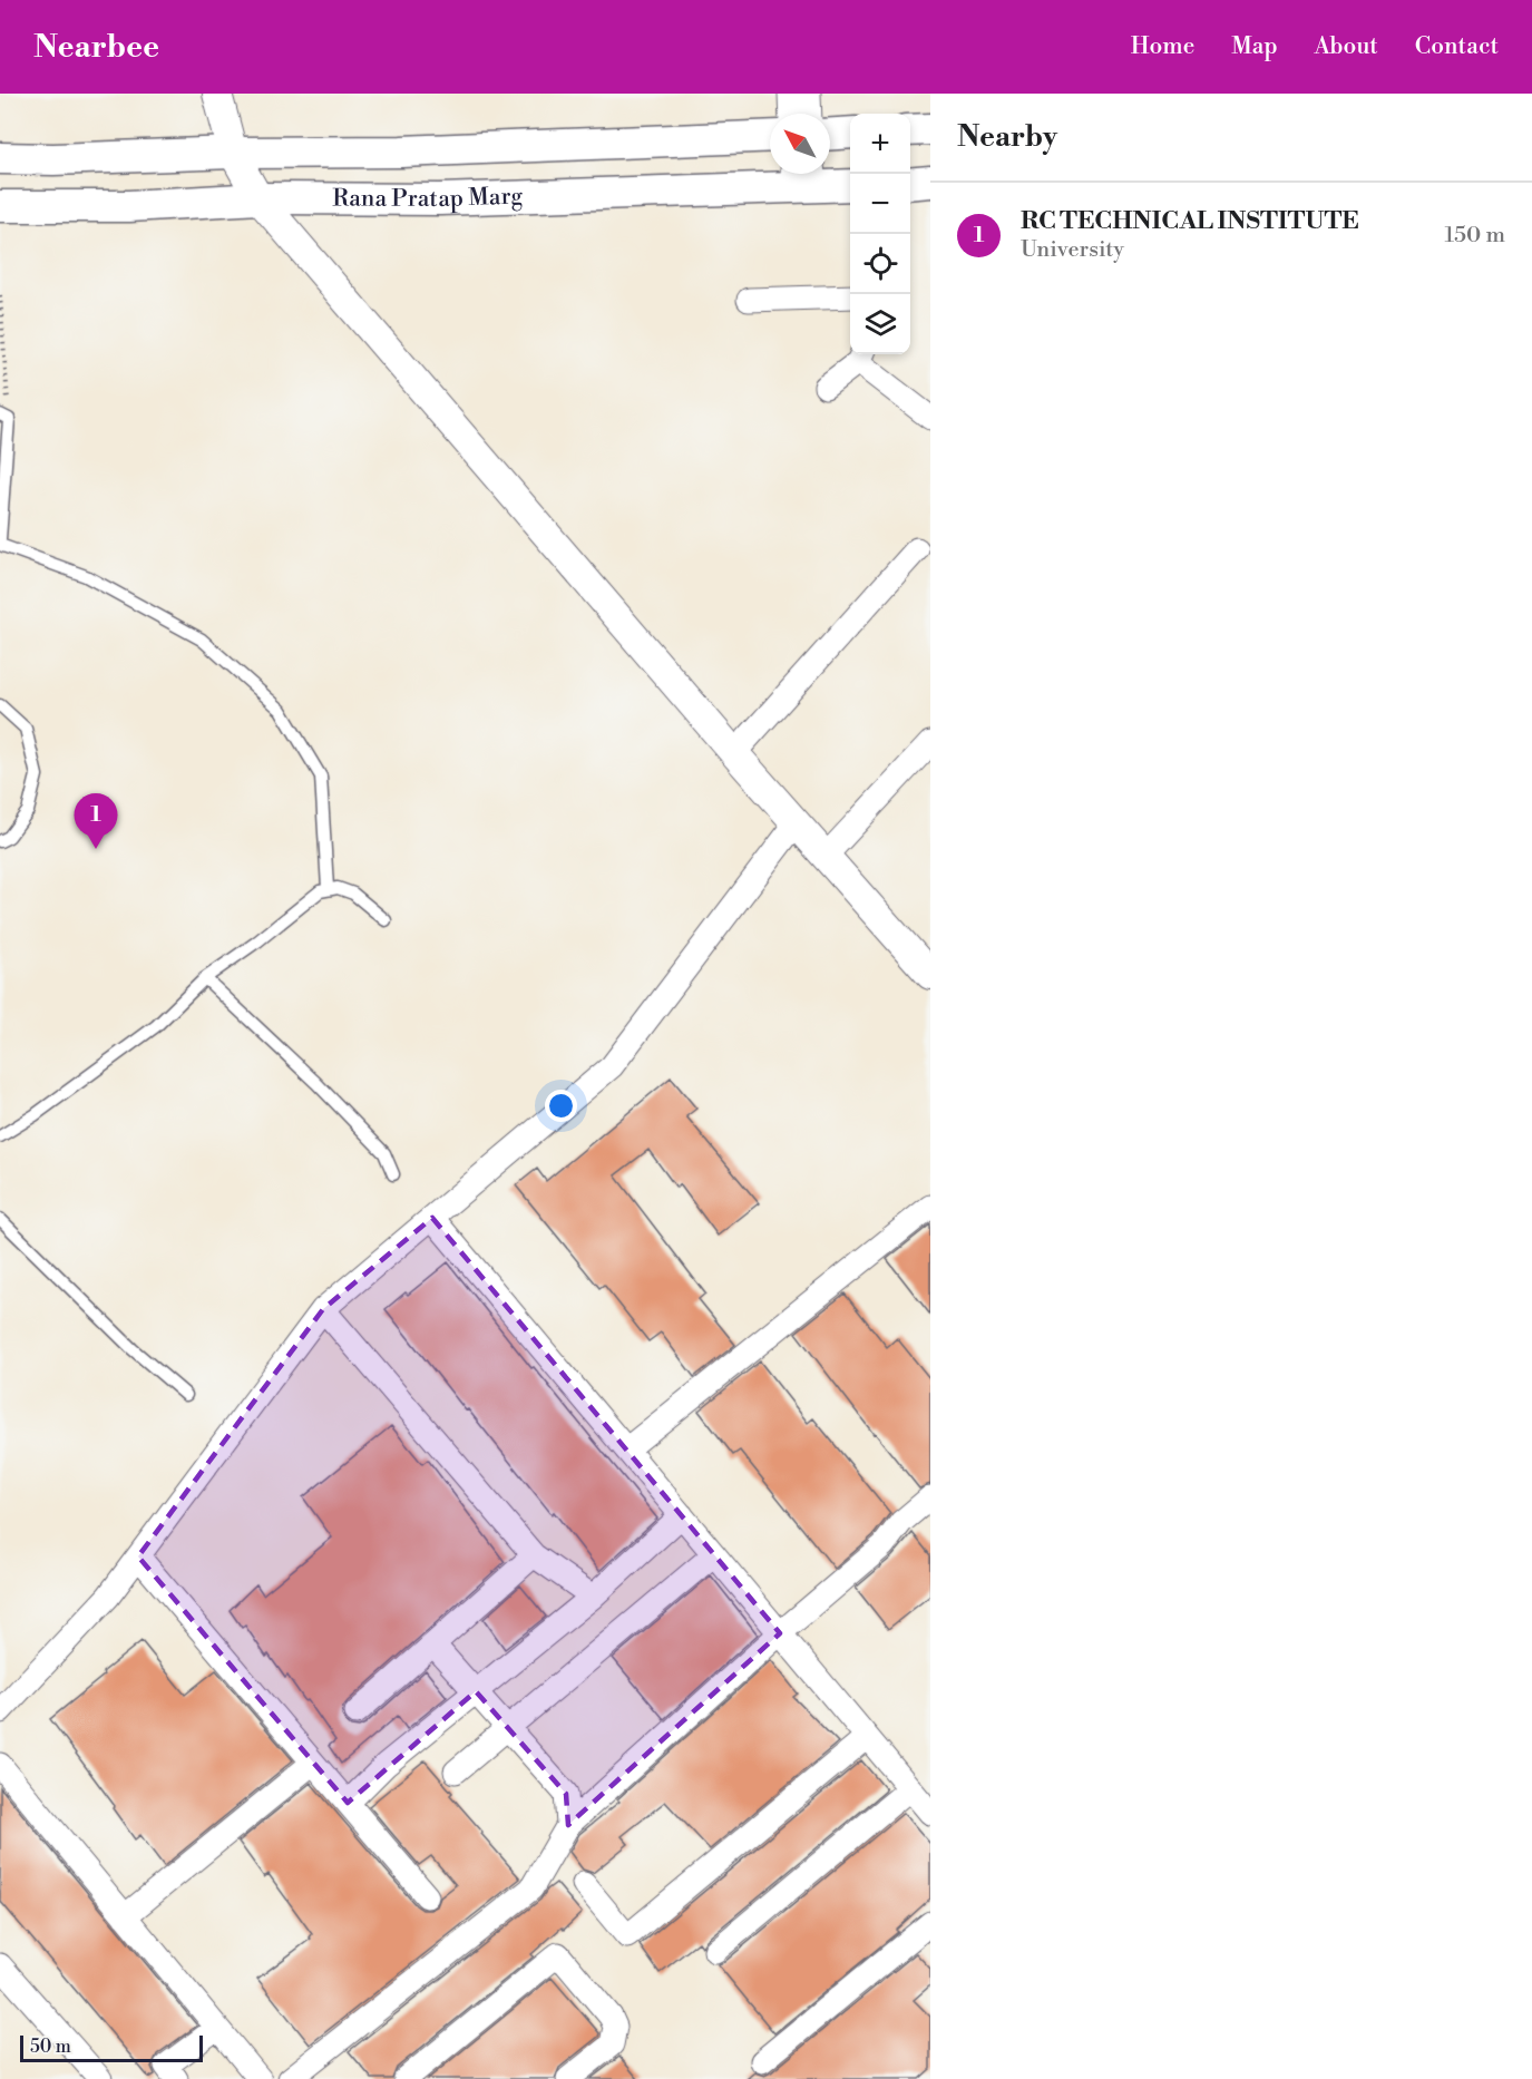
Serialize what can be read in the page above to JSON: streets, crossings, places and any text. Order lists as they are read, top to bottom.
{
  "streets": {
    "main road": ["Rana Pratap Marg"]
  },
  "scale_bar": "50 m",
  "north": "top left",
  "page": {
    "header": "Nearbee",
    "nav": [
      "Home",
      "Map",
      "About",
      "Contact"
    ],
    "heading": "Nearby",
    "map_buttons": ["+", "−"],
    "list": [
      {
        "mark": "1",
        "name": "RC TECHNICAL INSTITUTE",
        "note": "University",
        "value": "150 m"
      }
    ],
    "pins": "1",
    "scale": "50 m"
  }
}
